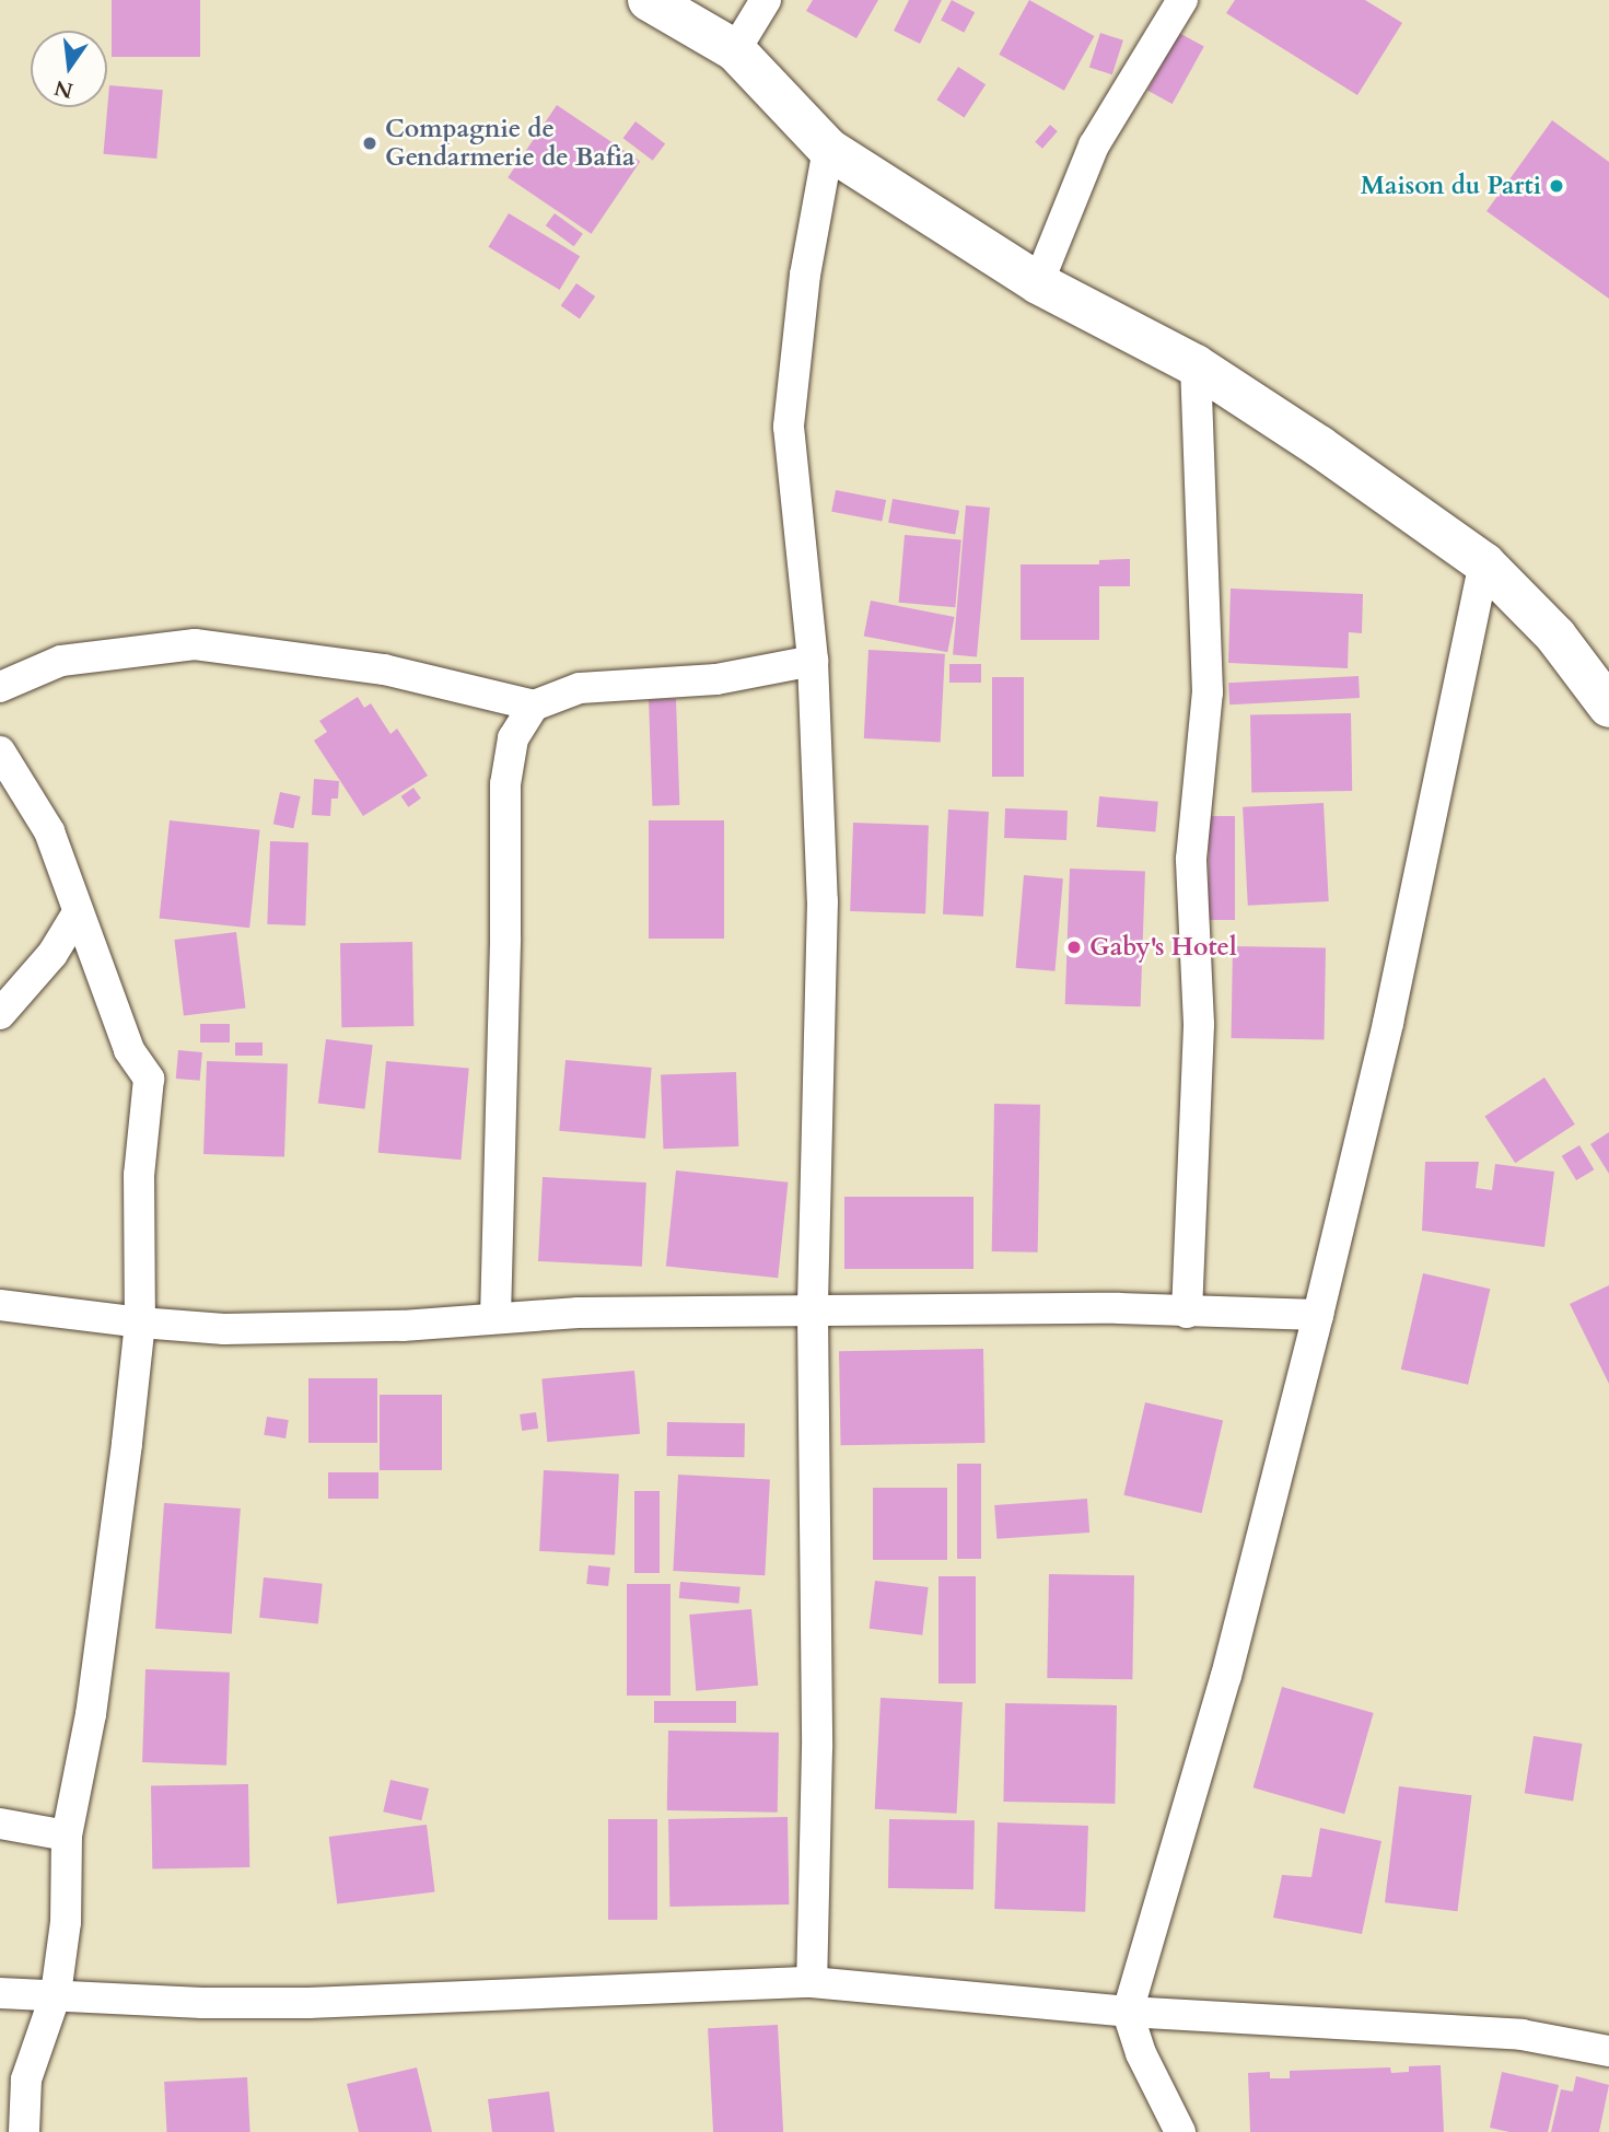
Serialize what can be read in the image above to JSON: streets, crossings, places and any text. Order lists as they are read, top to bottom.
{
  "places": ["Compagnie de Gendarmerie de Bafia", "Maison du Parti", "Gaby's Hotel"],
  "north": "bottom"
}
